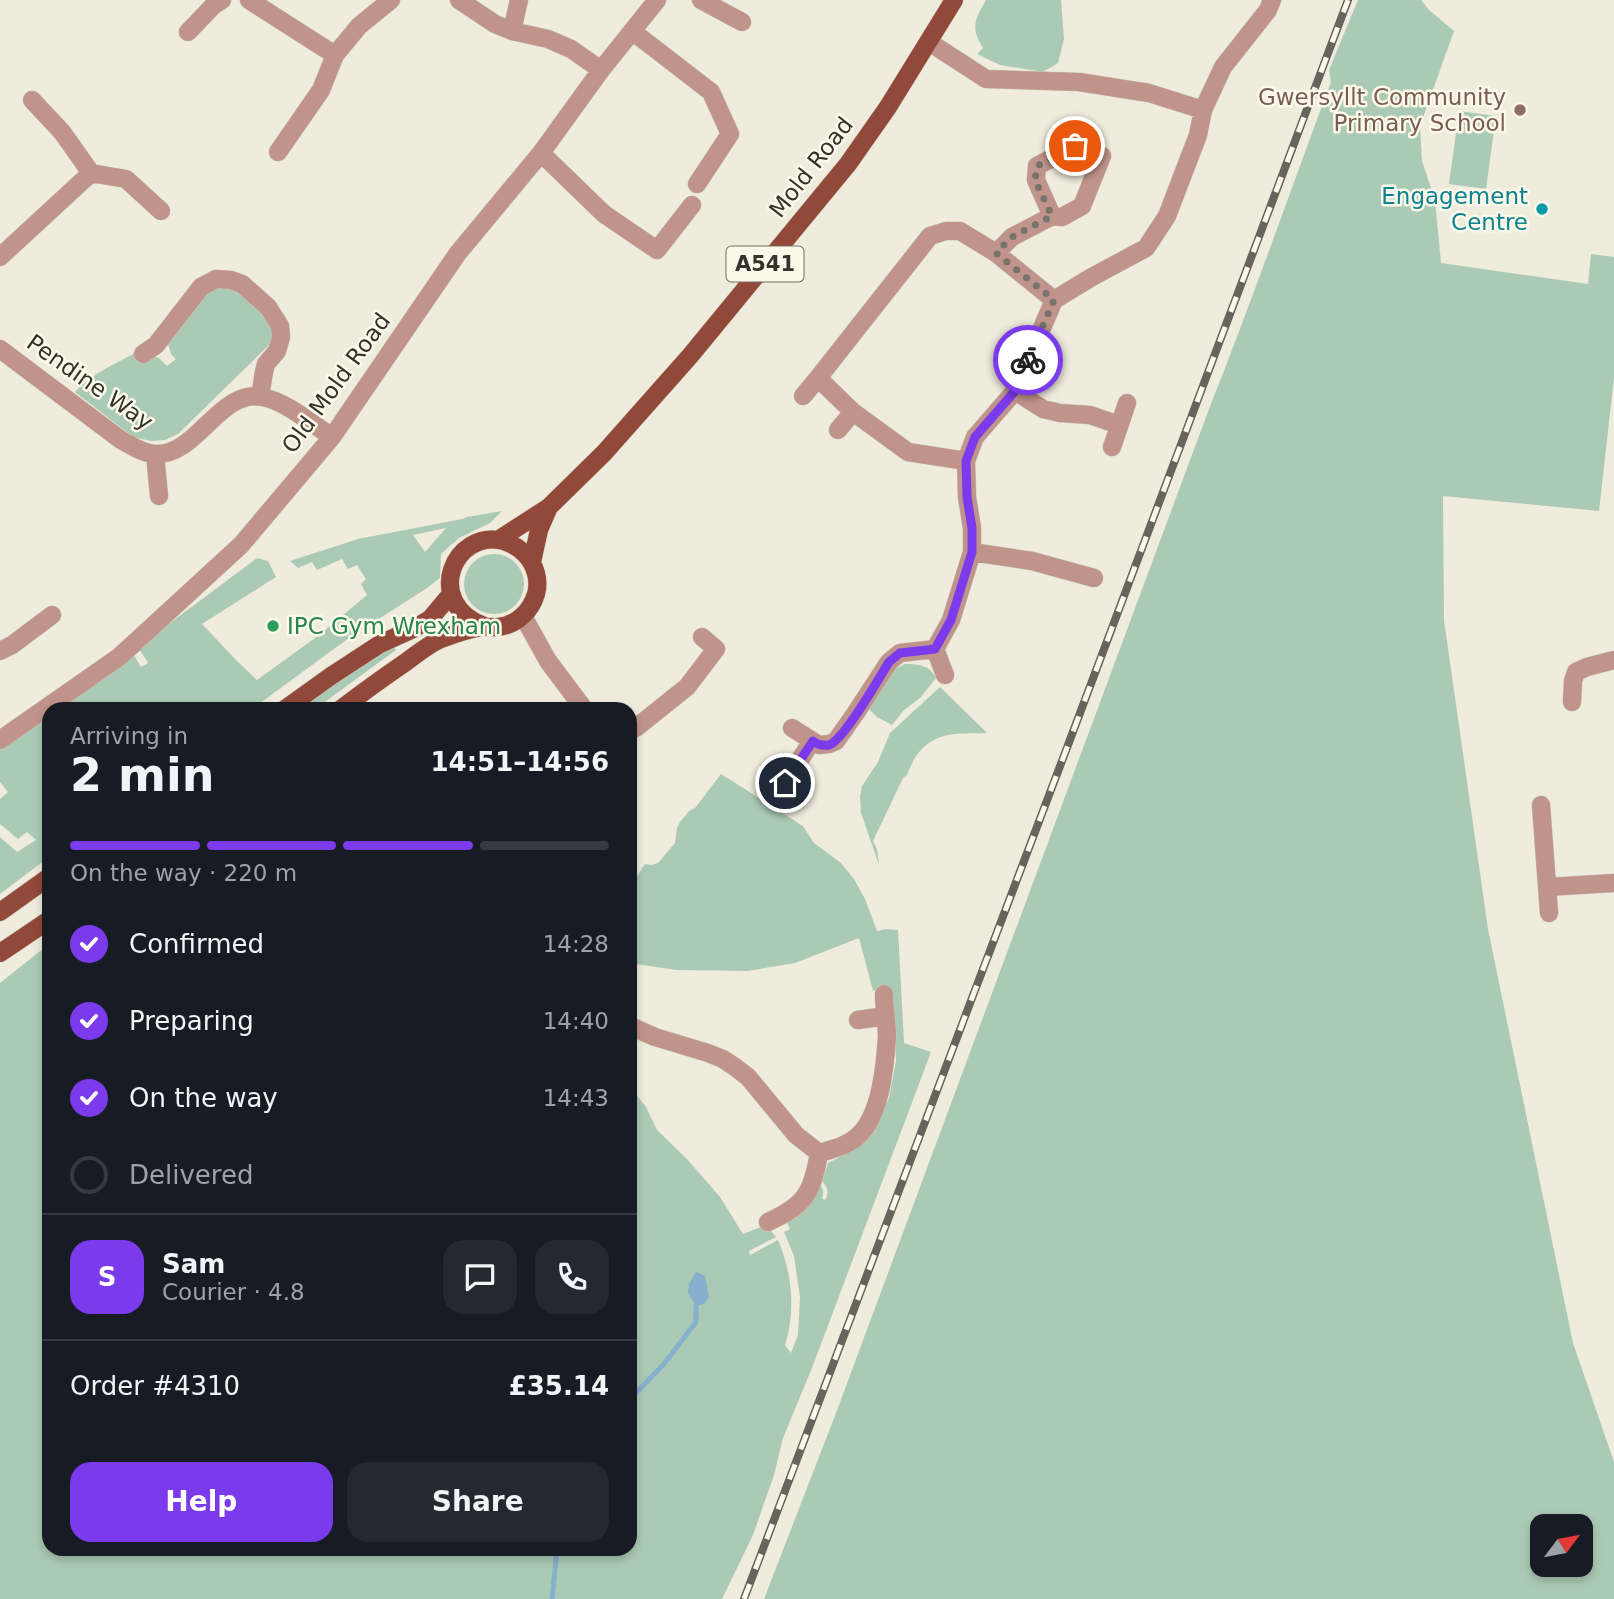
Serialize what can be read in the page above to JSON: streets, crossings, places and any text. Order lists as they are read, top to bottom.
{
  "streets": {
    "main road": ["Mold Road", "A541"],
    "street": ["Pendine Way", "Old Mold Road"]
  },
  "places": ["Gwersyllt Community Primary School", "Engagement Centre", "IPC Gym Wrexham"],
  "north": "top right",
  "page": {
    "heading": ["2 min", "Arriving in", "14:51–14:56"],
    "panel": [
      "Sam",
      "Courier · 4.8",
      "Order #4310",
      "£35.14"
    ],
    "bar": "On the way · 220 m",
    "list": [
      ["Confirmed", "14:28"],
      ["Preparing", "14:40"],
      ["On the way", "14:43"],
      "Delivered"
    ],
    "round": "S",
    "buttons": ["Help", "Share"]
  }
}
